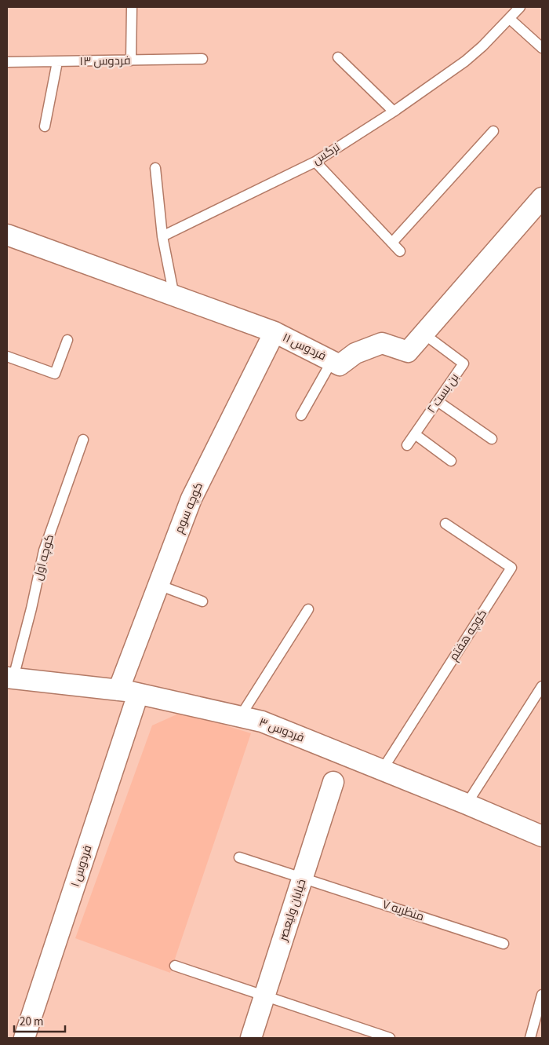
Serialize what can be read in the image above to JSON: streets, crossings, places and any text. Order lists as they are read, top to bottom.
{
  "streets": {
    "street": [
      "فردوس ۱۱",
      "کوچه سوم",
      "فردوس ۳",
      "فردوس ۱",
      "خیابان ولیعصر"
    ],
    "lane": [
      "فردوس ۱۳",
      "نرگس",
      "بن بست ۲",
      "کوچه اول",
      "کوچه هفتم",
      "منظریه ۷"
    ]
  },
  "crossings": [
    ["فردوس ۱۱", "بن بست ۲"],
    ["فردوس ۱۱", "کوچه سوم"],
    ["کوچه سوم", "فردوس ۳"],
    ["کوچه اول", "فردوس ۳"],
    ["کوچه هفتم", "فردوس ۳"],
    ["فردوس ۳", "فردوس ۱"],
    ["خیابان ولیعصر", "منظریه ۷"]
  ],
  "scale_bar": "20 m"
}
